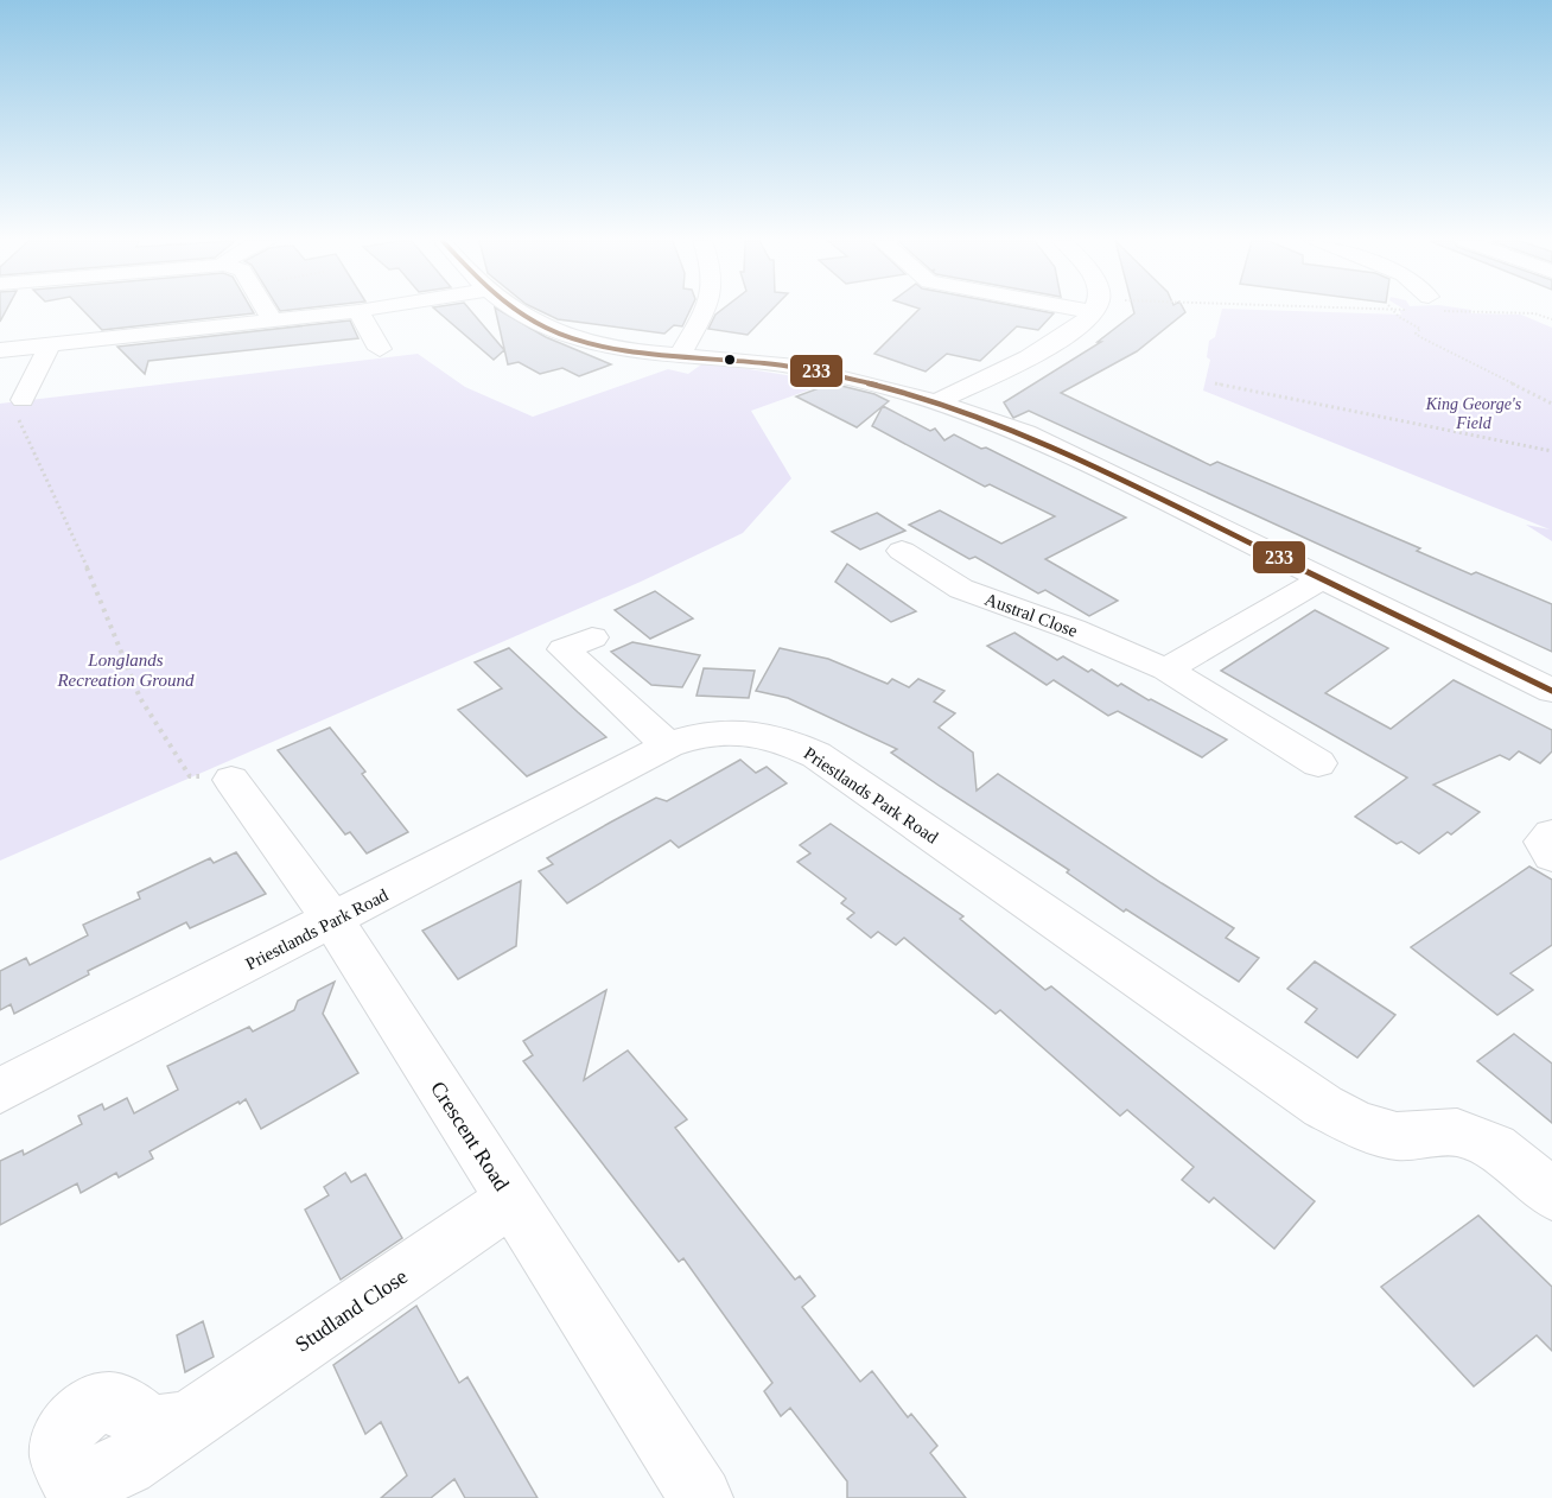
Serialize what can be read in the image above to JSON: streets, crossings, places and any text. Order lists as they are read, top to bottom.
{
  "streets": {
    "street": [
      "Austral Close",
      "Priestlands Park Road",
      "Crescent Road",
      "Studland Close"
    ]
  },
  "crossings": [
    ["Priestlands Park Road", "Crescent Road"],
    ["Crescent Road", "Studland Close"]
  ],
  "parks": ["King George's Field", "Longlands Recreation Ground"],
  "lines": ["transit line 233"]
}
